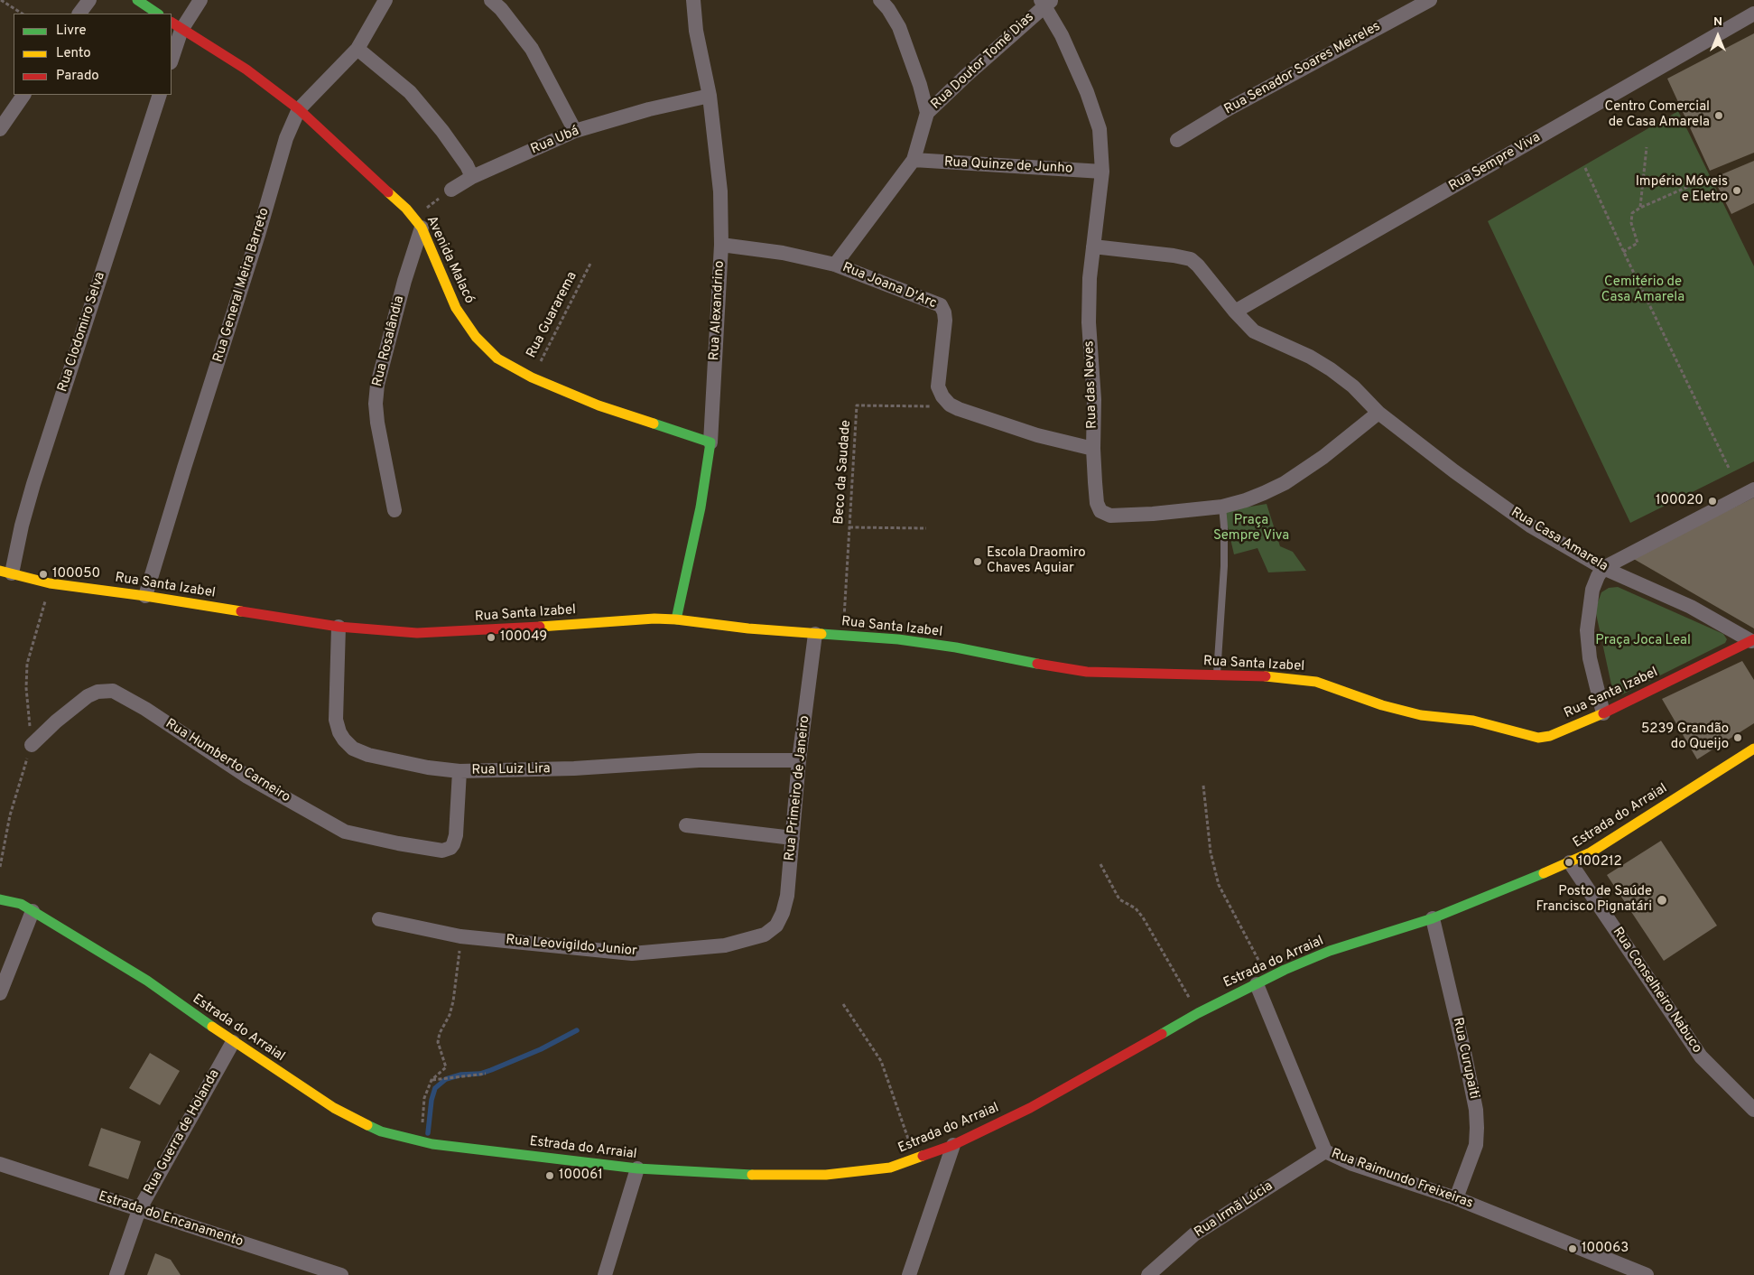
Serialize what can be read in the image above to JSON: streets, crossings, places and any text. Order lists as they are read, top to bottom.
{
  "streets": {
    "street": [
      "Rua Doutor Tomé Dias",
      "Rua Senador Soares Meireles",
      "Rua Ubá",
      "Rua Sempre Viva",
      "Rua Quinze de Junho",
      "Avenida Malacó",
      "Rua General Meira Barreto",
      "Rua Joana D'Arc",
      "Rua Alexandrino",
      "Rua Clodomiro Selva",
      "Rua Rosalândia",
      "Rua das Neves",
      "Rua Casa Amarela",
      "Rua Santa Izabel",
      "Rua Humberto Carneiro",
      "Rua Luiz Lira",
      "Rua Primeiro de Janeiro",
      "Estrada do Arraial",
      "Rua Leovigildo Junior",
      "Rua Conselheiro Nabuco",
      "Rua Curupaiti",
      "Rua Guerra de Holanda",
      "Rua Raimundo Freixeiras",
      "Rua Irmã Lúcia",
      "Estrada do Encanamento"
    ],
    "path": ["Rua Guararema", "Beco da Saudade"]
  },
  "crossings": [
    ["Rua Doutor Tomé Dias", "Rua Quinze de Junho"],
    ["Rua Doutor Tomé Dias", "Rua Joana D'Arc"],
    ["Rua Doutor Tomé Dias", "Rua das Neves"],
    ["Rua Ubá", "Rua Alexandrino"],
    ["Rua Sempre Viva", "Rua Casa Amarela"],
    ["Rua Quinze de Junho", "Rua das Neves"],
    ["Avenida Malacó", "Rua General Meira Barreto"],
    ["Avenida Malacó", "Rua Alexandrino"],
    ["Avenida Malacó", "Rua Guararema"],
    ["Avenida Malacó", "Rua Rosalândia"],
    ["Rua General Meira Barreto", "Rua Santa Izabel"],
    ["Rua Joana D'Arc", "Rua Alexandrino"],
    ["Rua Joana D'Arc", "Beco da Saudade"],
    ["Rua Alexandrino", "Rua Santa Izabel"],
    ["Rua Clodomiro Selva", "Rua Santa Izabel"],
    ["Beco da Saudade", "Rua Santa Izabel"],
    ["Rua Casa Amarela", "Rua Santa Izabel"],
    ["Rua Santa Izabel", "Rua Luiz Lira"],
    ["Rua Santa Izabel", "Rua Primeiro de Janeiro"],
    ["Rua Humberto Carneiro", "Rua Luiz Lira"],
    ["Rua Luiz Lira", "Rua Primeiro de Janeiro"],
    ["Rua Primeiro de Janeiro", "Rua Leovigildo Junior"],
    ["Estrada do Arraial", "Rua Conselheiro Nabuco"],
    ["Estrada do Arraial", "Rua Curupaiti"],
    ["Estrada do Arraial", "Rua Guerra de Holanda"],
    ["Estrada do Arraial", "Rua Raimundo Freixeiras"],
    ["Rua Curupaiti", "Rua Raimundo Freixeiras"],
    ["Rua Guerra de Holanda", "Estrada do Encanamento"],
    ["Rua Raimundo Freixeiras", "Rua Irmã Lúcia"]
  ],
  "parks": ["Cemitério de Casa Amarela", "Praça Sempre Viva", "Praça Joca Leal"],
  "places": [
    "Centro Comercial de Casa Amarela",
    "Império Móveis e Eletro",
    "100020",
    "Escola Draomiro Chaves Aguiar",
    "100050",
    "100049",
    "5239 Grandão do Queijo",
    "100212",
    "Posto de Saúde Francisco Pignatári",
    "100061",
    "100063"
  ],
  "legend": ["Livre", "Lento", "Parado"],
  "north": "top"
}
